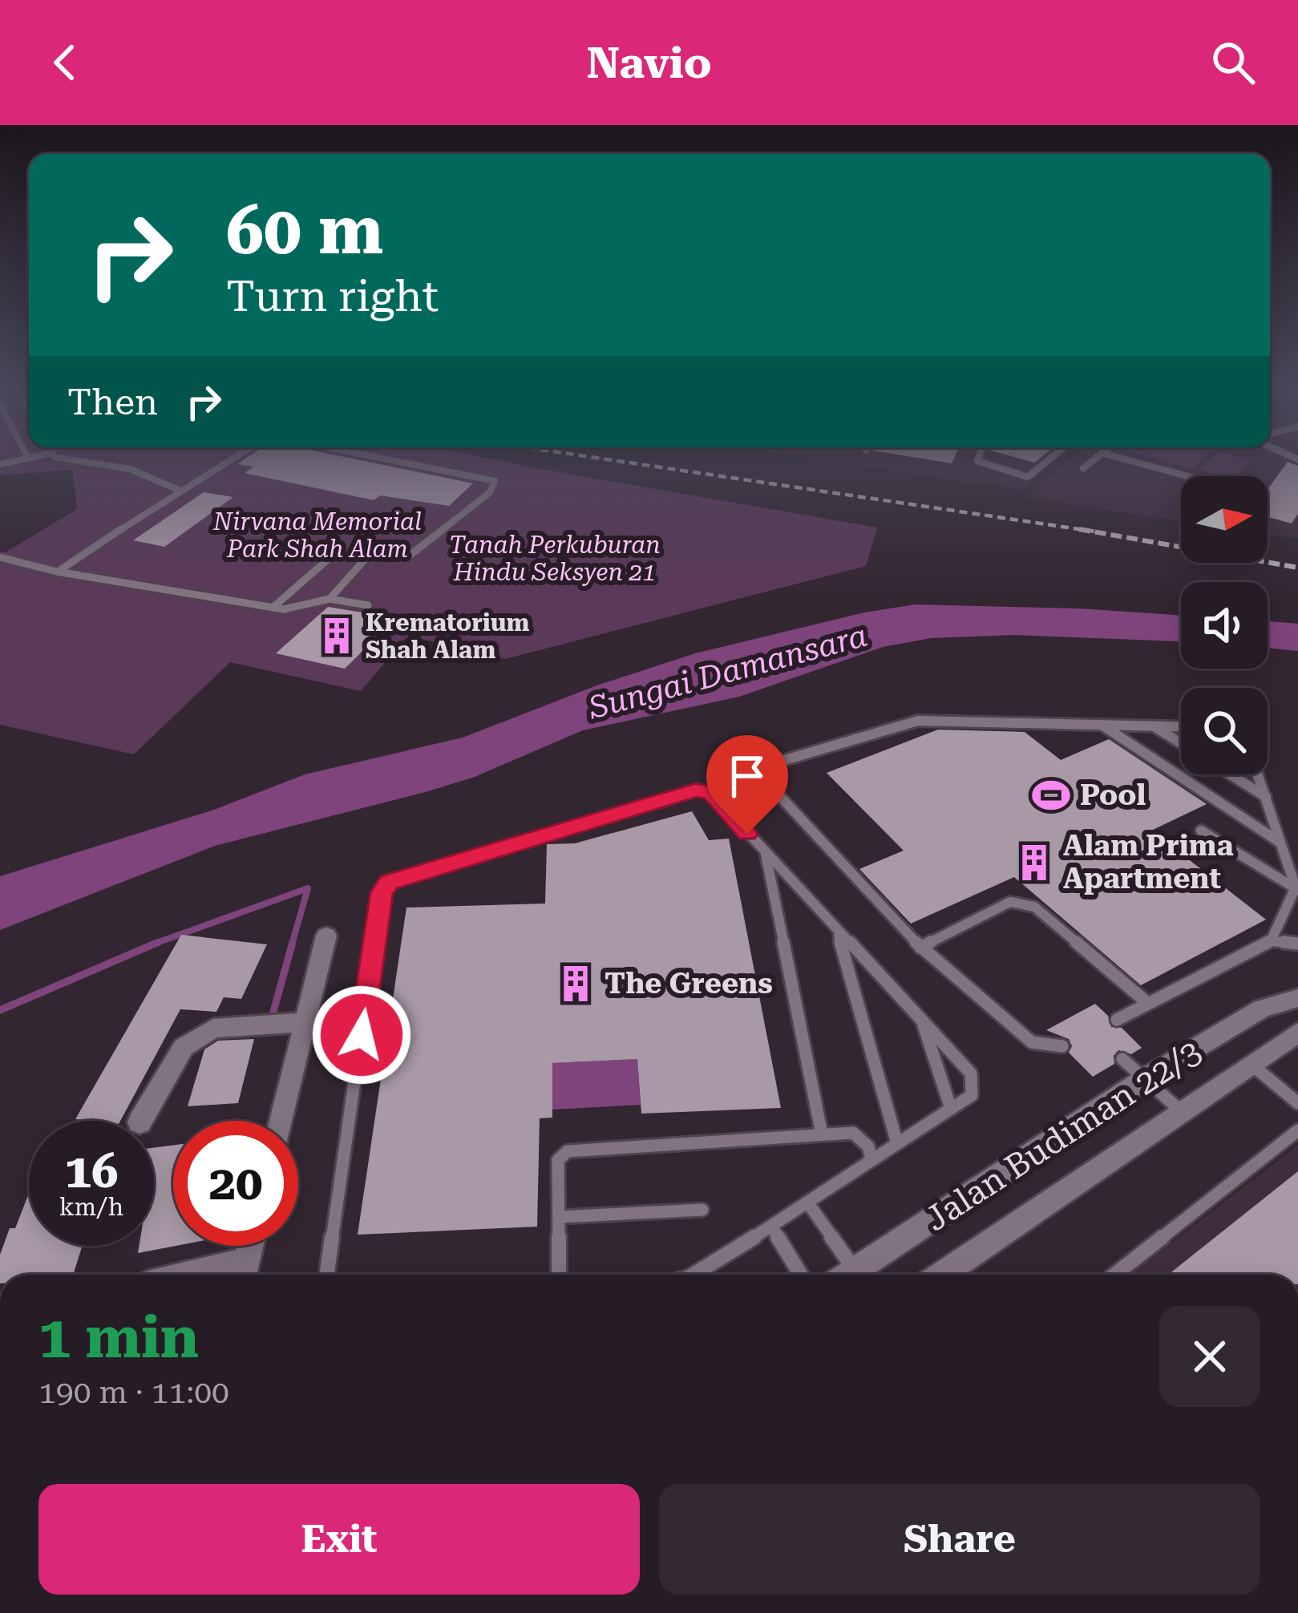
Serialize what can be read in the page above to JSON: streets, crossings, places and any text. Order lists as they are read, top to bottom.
{
  "streets": {
    "street": ["Jalan Budiman 22/3"]
  },
  "water": ["Sungai Damansara"],
  "parks": ["Nirvana Memorial Park Shah Alam", "Tanah Perkuburan Hindu Seksyen 21"],
  "places": {
    "building": ["Krematorium Shah Alam", "Alam Prima Apartment", "The Greens"],
    "sports": ["Pool"]
  },
  "north": "right",
  "page": {
    "header": "Navio",
    "turn": ["60 m", "Turn right"],
    "then": "Then",
    "speed": "16 km/h",
    "limit": "20",
    "heading": ["1 min", "190 m · 11:00"],
    "buttons": ["Exit", "Share"]
  }
}
